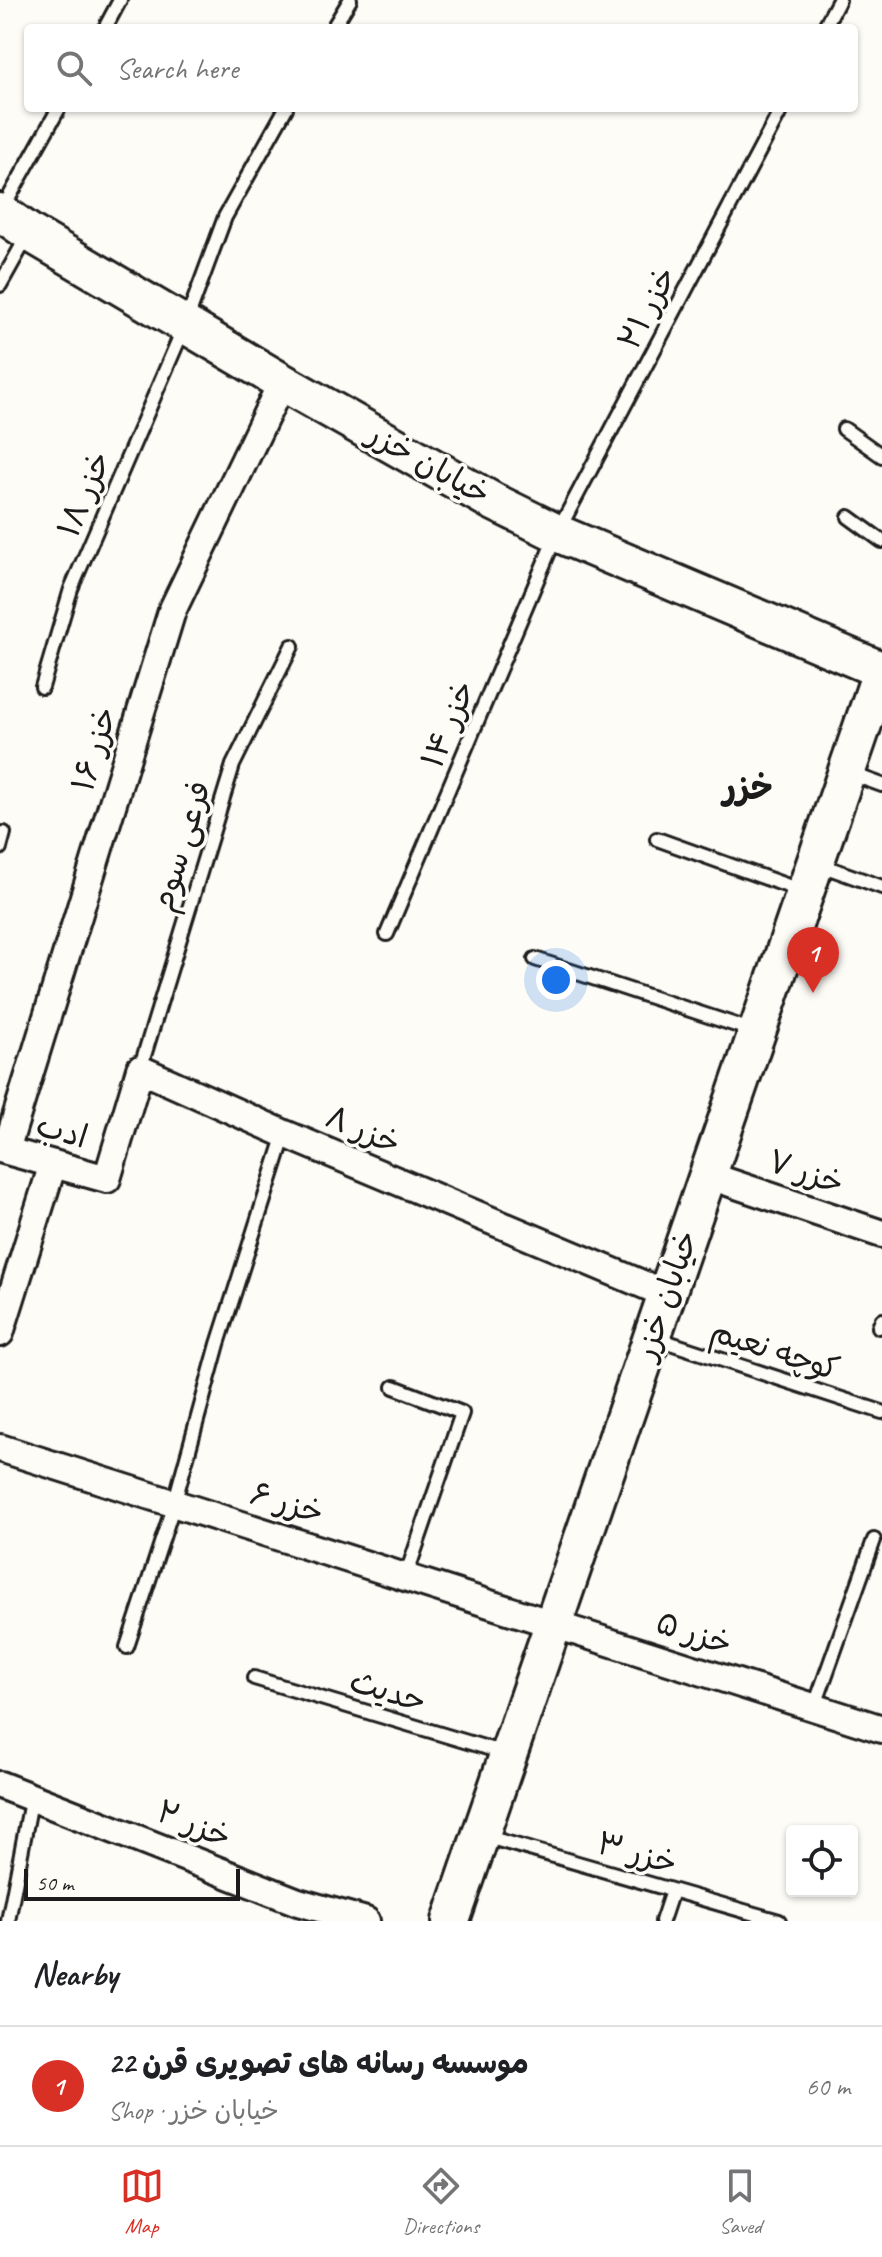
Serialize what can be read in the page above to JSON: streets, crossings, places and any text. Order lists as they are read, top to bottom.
{
  "streets": {
    "street": [
      "خیابان خزر",
      "خزر ۱۶",
      "خزر ۸",
      "ادب",
      "خزر ۷",
      "خزر ۶",
      "خزر ۵",
      "خزر ۲"
    ],
    "lane": [
      "خزر ۲۱",
      "خزر ۱۸",
      "خزر ۱۴",
      "فرعی سوم",
      "کوچه نعیم",
      "حدیث",
      "خزر ۳"
    ]
  },
  "crossings": [
    ["خزر ۲۱", "خیابان خزر"],
    ["خزر ۲۱", "خزر ۱۴"],
    ["خیابان خزر", "خزر ۱۸"],
    ["خیابان خزر", "خزر ۱۴"],
    ["خیابان خزر", "خزر ۱۶"],
    ["خیابان خزر", "خزر ۸"],
    ["خیابان خزر", "خزر ۷"],
    ["خیابان خزر", "کوچه نعیم"],
    ["خیابان خزر", "خزر ۶"],
    ["خیابان خزر", "خزر ۵"],
    ["خیابان خزر", "حدیث"],
    ["خیابان خزر", "خزر ۳"],
    ["خزر ۱۶", "ادب"],
    ["فرعی سوم", "خزر ۸"],
    ["فرعی سوم", "ادب"],
    ["خزر ۸", "ادب"],
    ["خزر ۶", "خزر ۵"]
  ],
  "districts": ["خزر"],
  "scale_bar": "50 m",
  "page": {
    "search": "Search here",
    "pins": "1",
    "scale": "50 m",
    "heading": "Nearby",
    "list": [
      {
        "mark": "1",
        "name": "موسسه رسانه های تصویری قرن 22",
        "note": "Shop · خیابان خزر",
        "value": "60 m"
      }
    ],
    "nav": ["Map", "Directions", "Saved"]
  }
}
